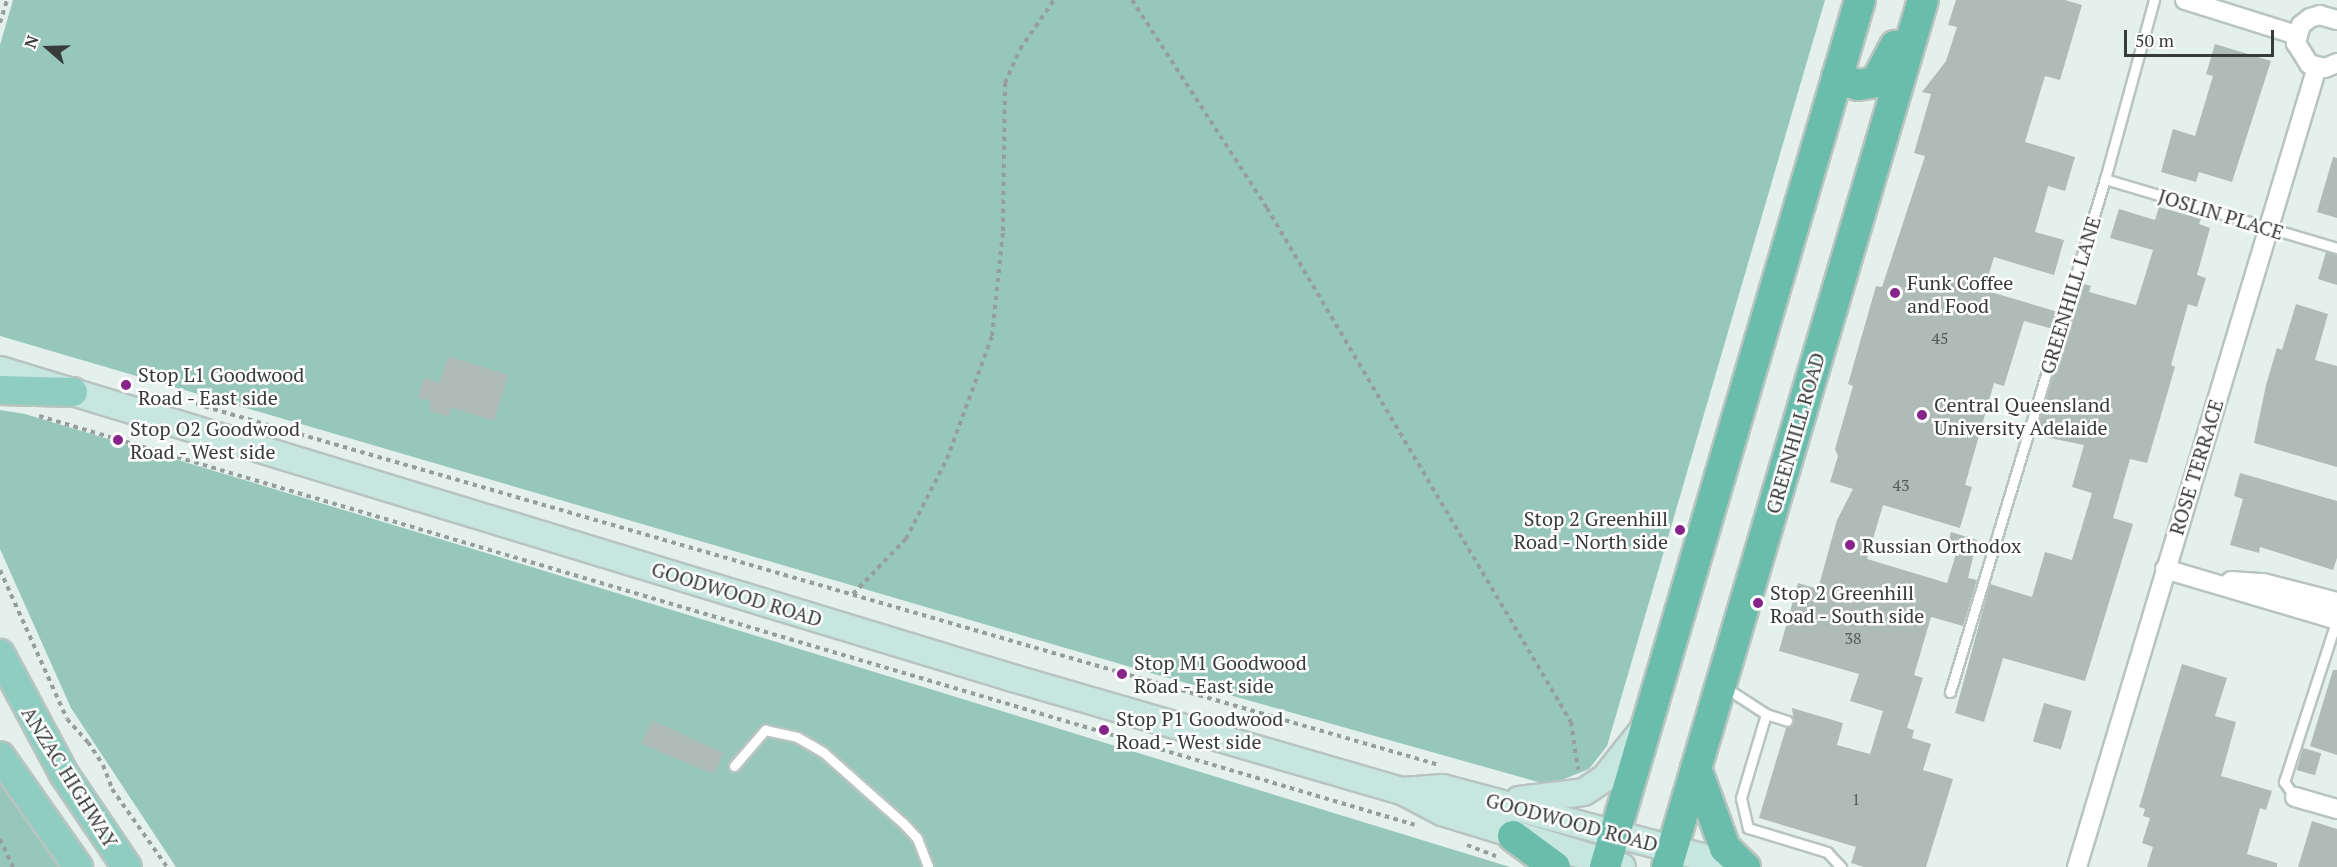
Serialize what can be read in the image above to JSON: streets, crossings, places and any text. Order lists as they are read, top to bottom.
{
  "streets": {
    "highway": ["GREENHILL ROAD"],
    "main road": ["GOODWOOD ROAD", "ANZAC HIGHWAY"],
    "street": ["ROSE TERRACE"],
    "lane": ["JOSLIN PLACE", "GREENHILL LANE"]
  },
  "crossings": [
    ["JOSLIN PLACE", "GREENHILL LANE"],
    ["JOSLIN PLACE", "ROSE TERRACE"],
    ["GREENHILL ROAD", "GOODWOOD ROAD"]
  ],
  "places": [
    "Funk Coffee and Food",
    "Stop L1 Goodwood Road - East side",
    "Central Queensland University Adelaide",
    "Stop O2 Goodwood Road - West side",
    "Stop 2 Greenhill Road - North side",
    "Russian Orthodox",
    "Stop 2 Greenhill Road - South side",
    "Stop M1 Goodwood Road - East side",
    "Stop P1 Goodwood Road - West side"
  ],
  "house_numbers": [
    "45",
    "43",
    "38",
    "1"
  ],
  "scale_bar": "50 m",
  "north": "left"
}
